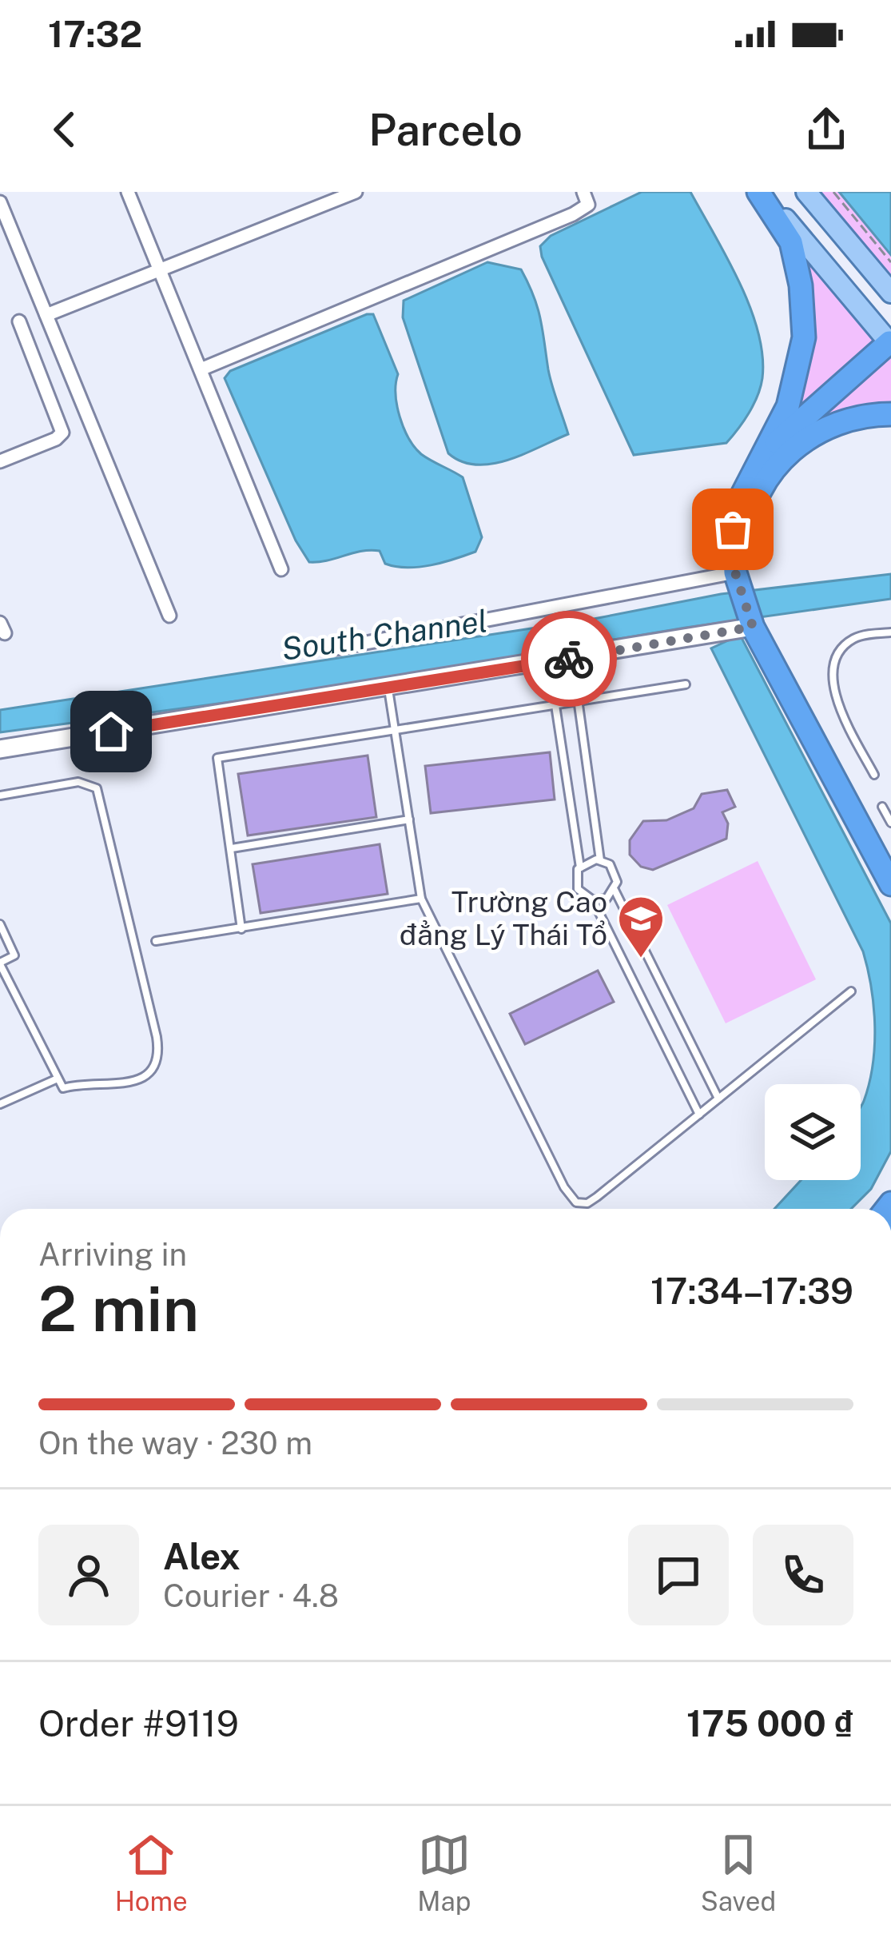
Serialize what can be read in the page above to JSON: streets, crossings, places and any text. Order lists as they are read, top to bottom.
{
  "water": ["South Channel"],
  "places": {
    "school or university": ["Trường Cao đẳng Lý Thái Tổ"]
  },
  "page": {
    "status": "17:32",
    "header": "Parcelo",
    "heading": ["2 min", "Arriving in", "17:34–17:39"],
    "panel": [
      "Alex",
      "Courier · 4.8",
      "Order #9119",
      "175 000 ₫"
    ],
    "bar": "On the way · 230 m",
    "tabs": ["Home", "Map", "Saved"]
  }
}
